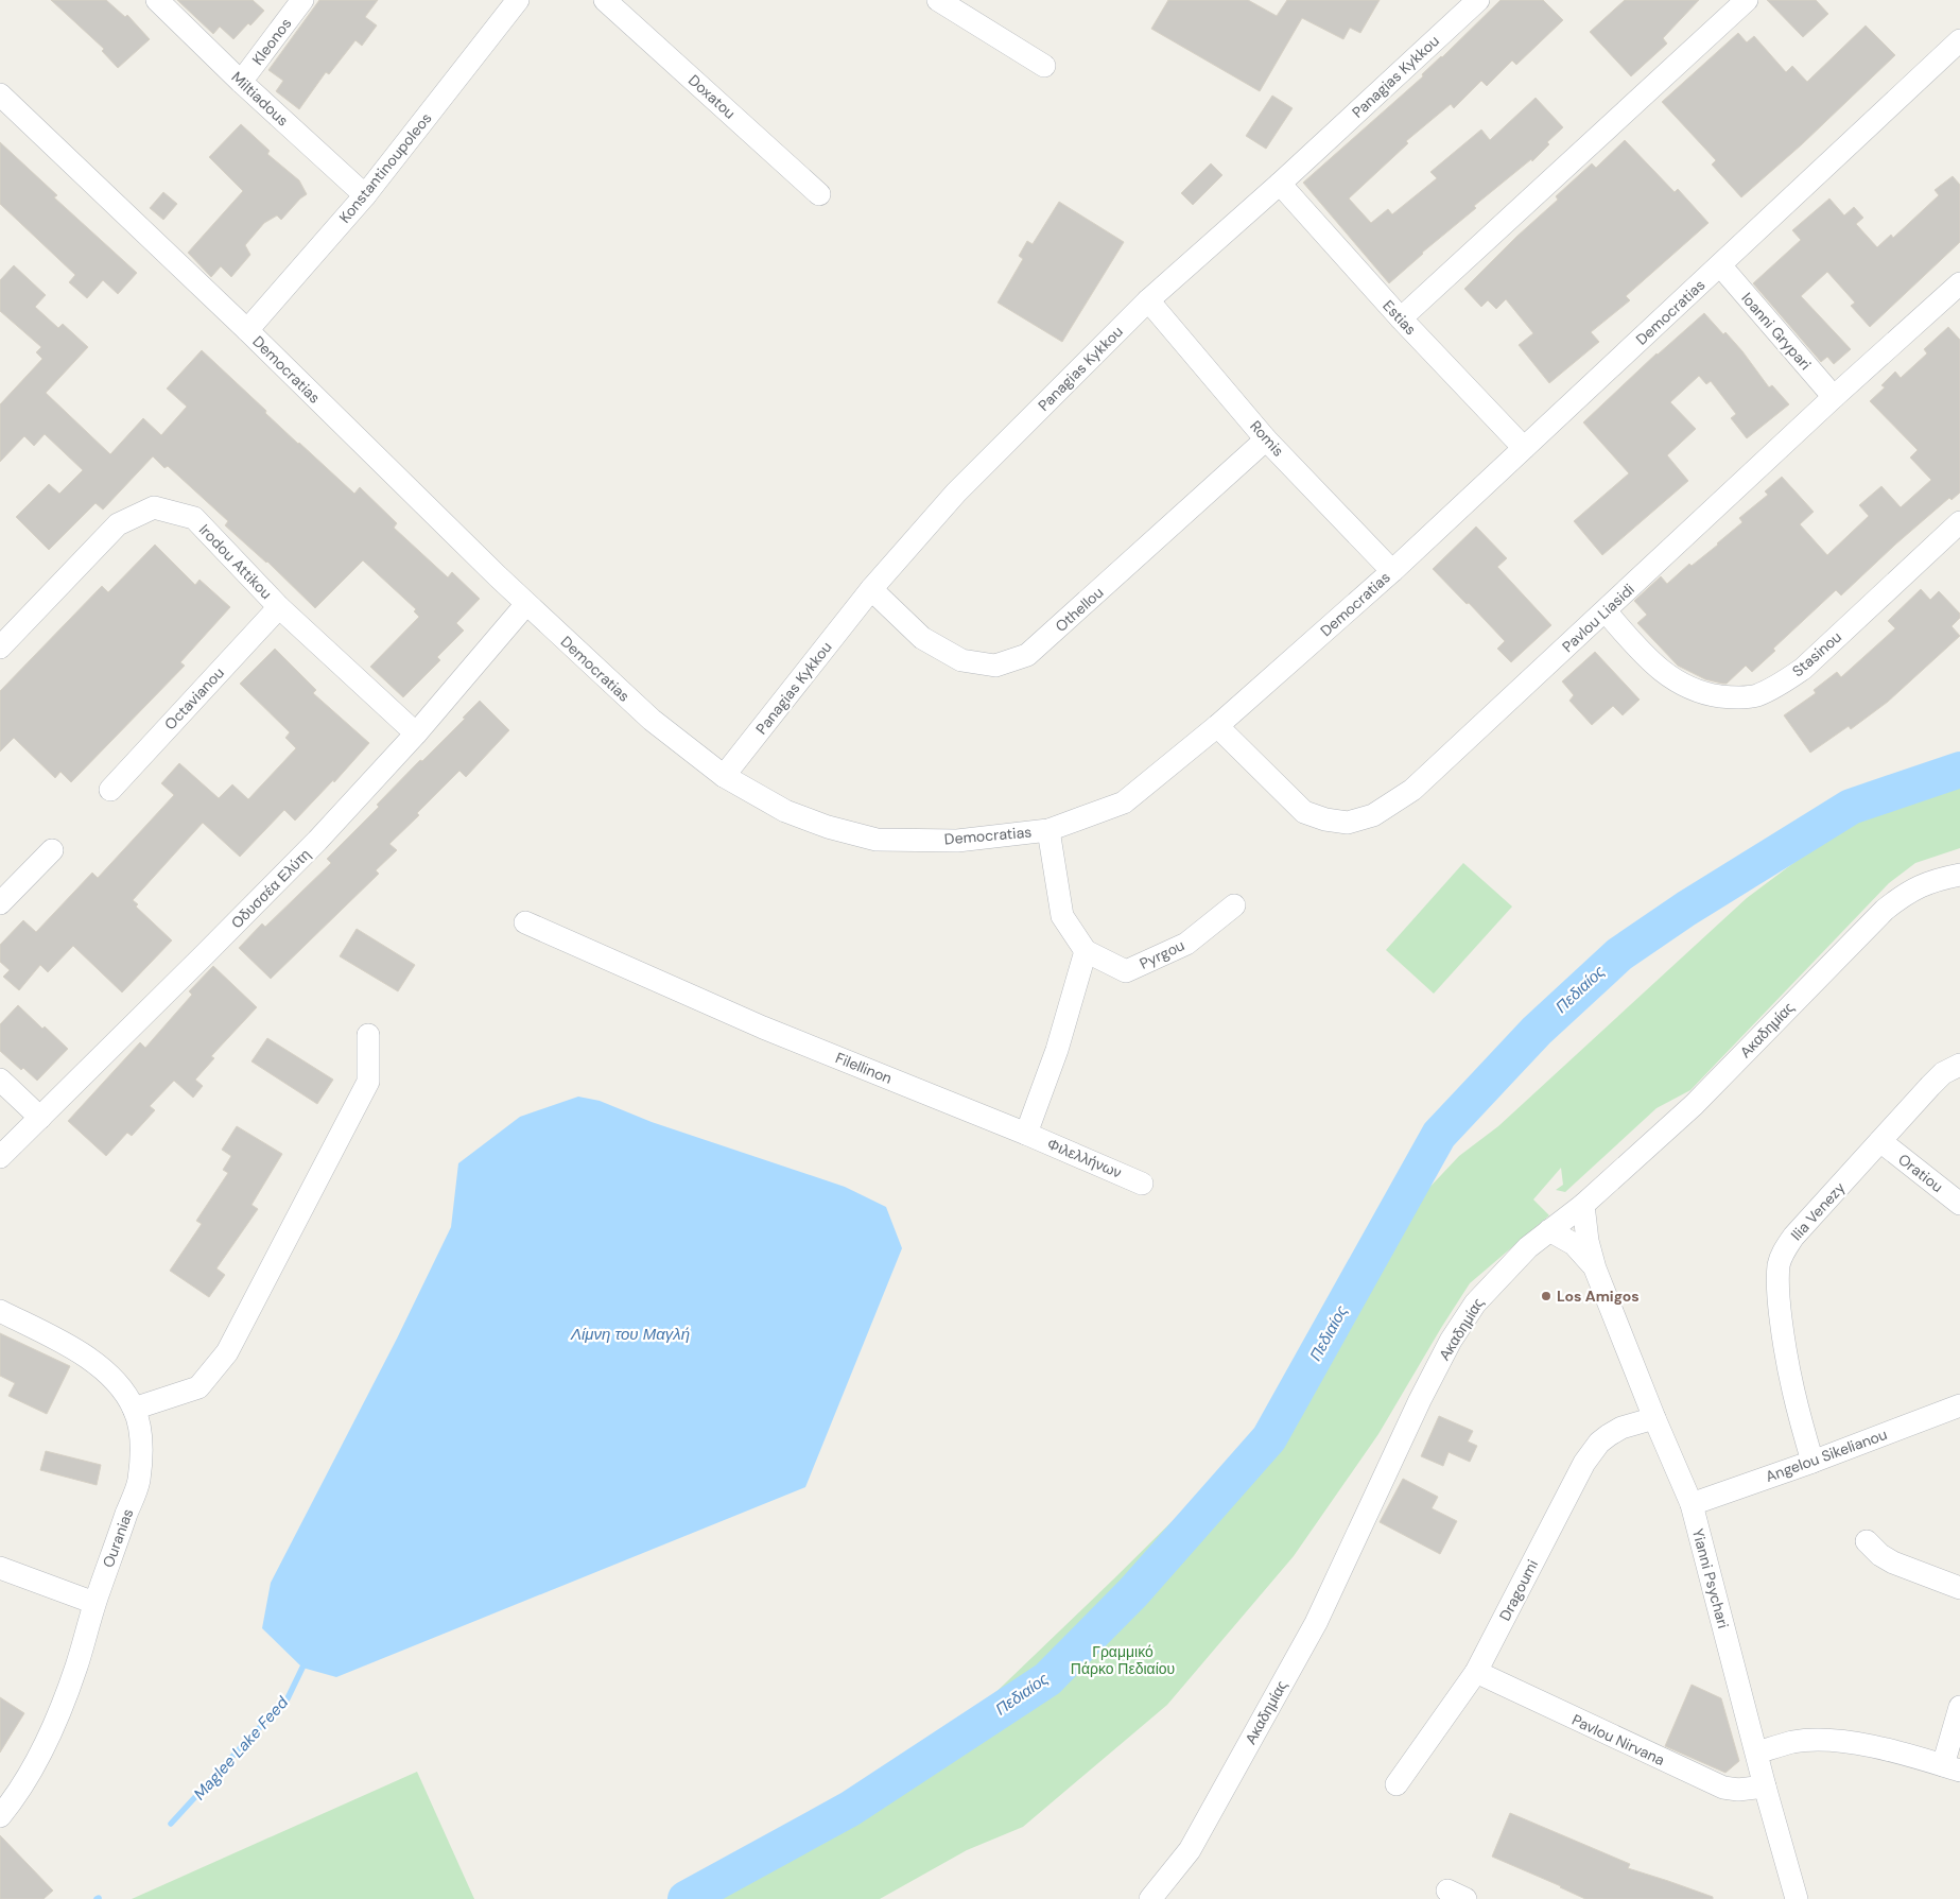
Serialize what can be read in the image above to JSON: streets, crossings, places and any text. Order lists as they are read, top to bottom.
{
  "streets": {
    "street": [
      "Kleonos",
      "Panagias Kykkou",
      "Doxatou",
      "Miltiadous",
      "Konstantinoupoleos",
      "Democratias",
      "Estias",
      "Ioanni Grypari",
      "Romis",
      "Irodou Attikou",
      "Othellou",
      "Pavlou Liasidi",
      "Stasinou",
      "Octavianou",
      "Οδυσσέα Ελύτη",
      "Pyrgou",
      "Ακαδημίας",
      "Filellinon",
      "Φιλελλήνων",
      "Oratiou",
      "Ilia Venezy",
      "Angelou Sikelianou",
      "Ouranias",
      "Yianni Psychari",
      "Dragoumi",
      "Pavlou Nirvana"
    ]
  },
  "crossings": [
    ["Kleonos", "Miltiadous"],
    ["Panagias Kykkou", "Democratias"],
    ["Panagias Kykkou", "Estias"],
    ["Panagias Kykkou", "Romis"],
    ["Panagias Kykkou", "Othellou"],
    ["Miltiadous", "Konstantinoupoleos"],
    ["Konstantinoupoleos", "Democratias"],
    ["Democratias", "Estias"],
    ["Democratias", "Ioanni Grypari"],
    ["Democratias", "Romis"],
    ["Democratias", "Pavlou Liasidi"],
    ["Democratias", "Οδυσσέα Ελύτη"],
    ["Democratias", "Pyrgou"],
    ["Ioanni Grypari", "Pavlou Liasidi"],
    ["Romis", "Othellou"],
    ["Irodou Attikou", "Octavianou"],
    ["Irodou Attikou", "Οδυσσέα Ελύτη"],
    ["Pavlou Liasidi", "Stasinou"],
    ["Ακαδημίας", "Yianni Psychari"],
    ["Filellinon", "Φιλελλήνων"],
    ["Oratiou", "Ilia Venezy"],
    ["Ilia Venezy", "Angelou Sikelianou"],
    ["Angelou Sikelianou", "Yianni Psychari"],
    ["Yianni Psychari", "Dragoumi"],
    ["Yianni Psychari", "Pavlou Nirvana"],
    ["Dragoumi", "Pavlou Nirvana"]
  ],
  "water": ["Πεδιαίος", "Λίμνη του Μαγλή", "Maglee Lake Feed"],
  "parks": ["Γραμμικό Πάρκο Πεδιαίου"],
  "places": ["Los Amigos"]
}
